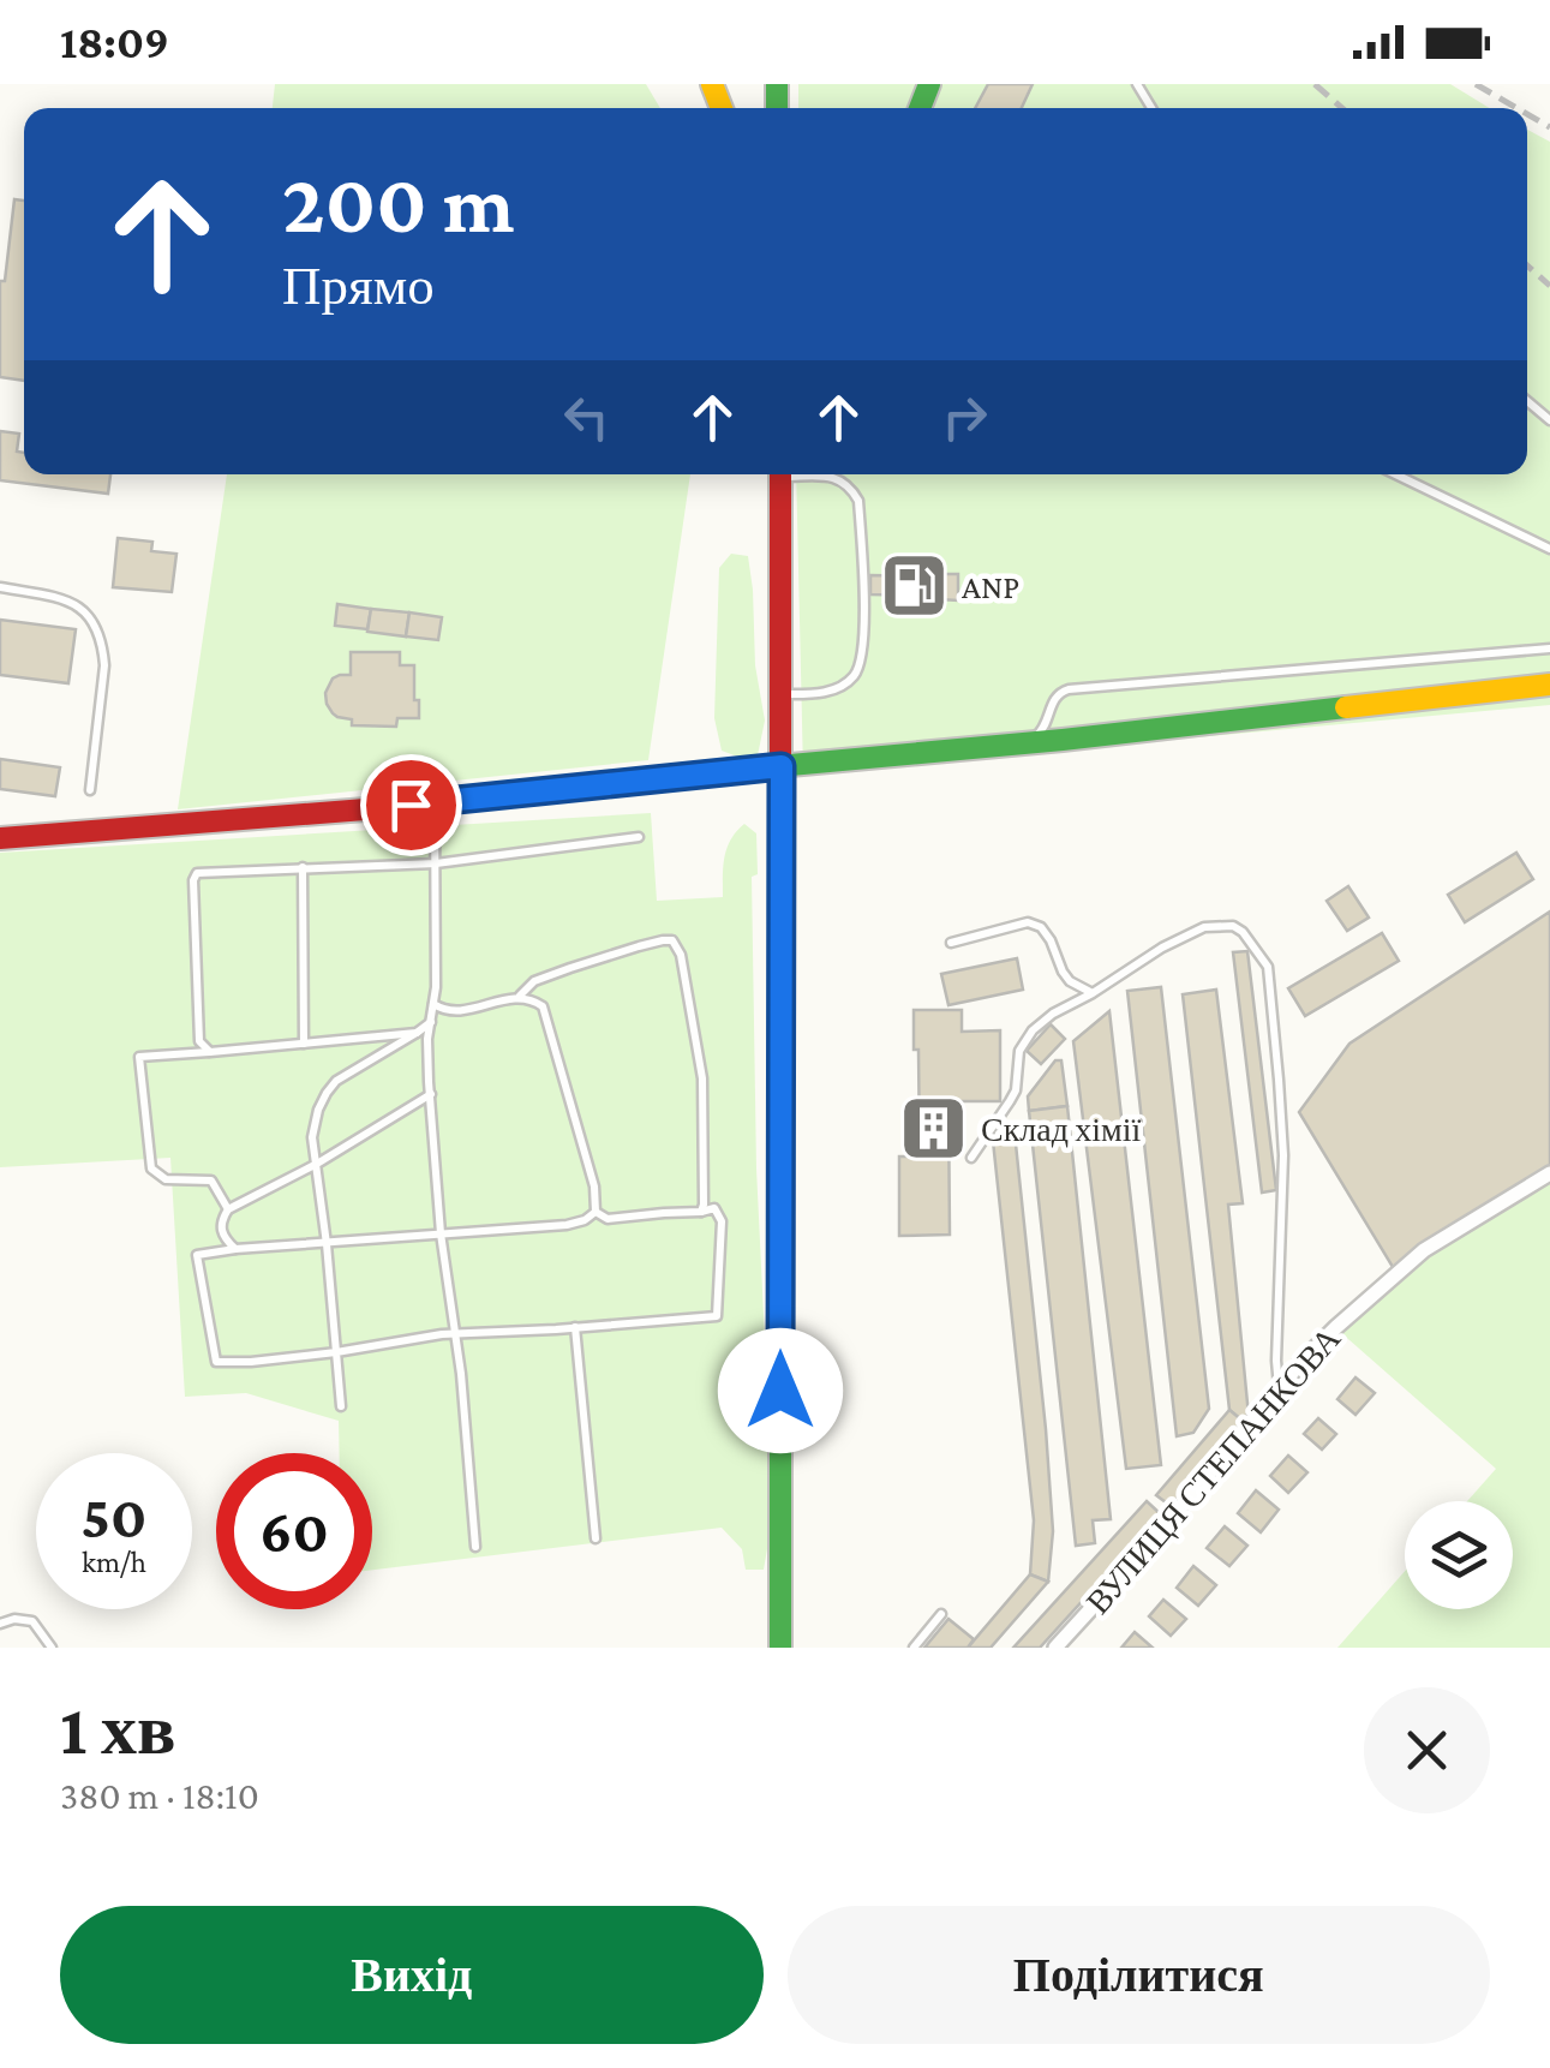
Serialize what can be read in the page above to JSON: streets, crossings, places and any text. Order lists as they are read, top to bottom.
{
  "streets": {
    "street": ["ВУЛИЦЯ СТЕПАНКОВА"]
  },
  "places": {
    "fuel station": ["ANP"],
    "building": ["Склад хімії"]
  },
  "page": {
    "status": "18:09",
    "turn": ["200 m", "Прямо"],
    "speed": "50 km/h",
    "limit": "60",
    "heading": ["1 хв", "380 m · 18:10"],
    "buttons": ["Вихід", "Поділитися"]
  }
}
